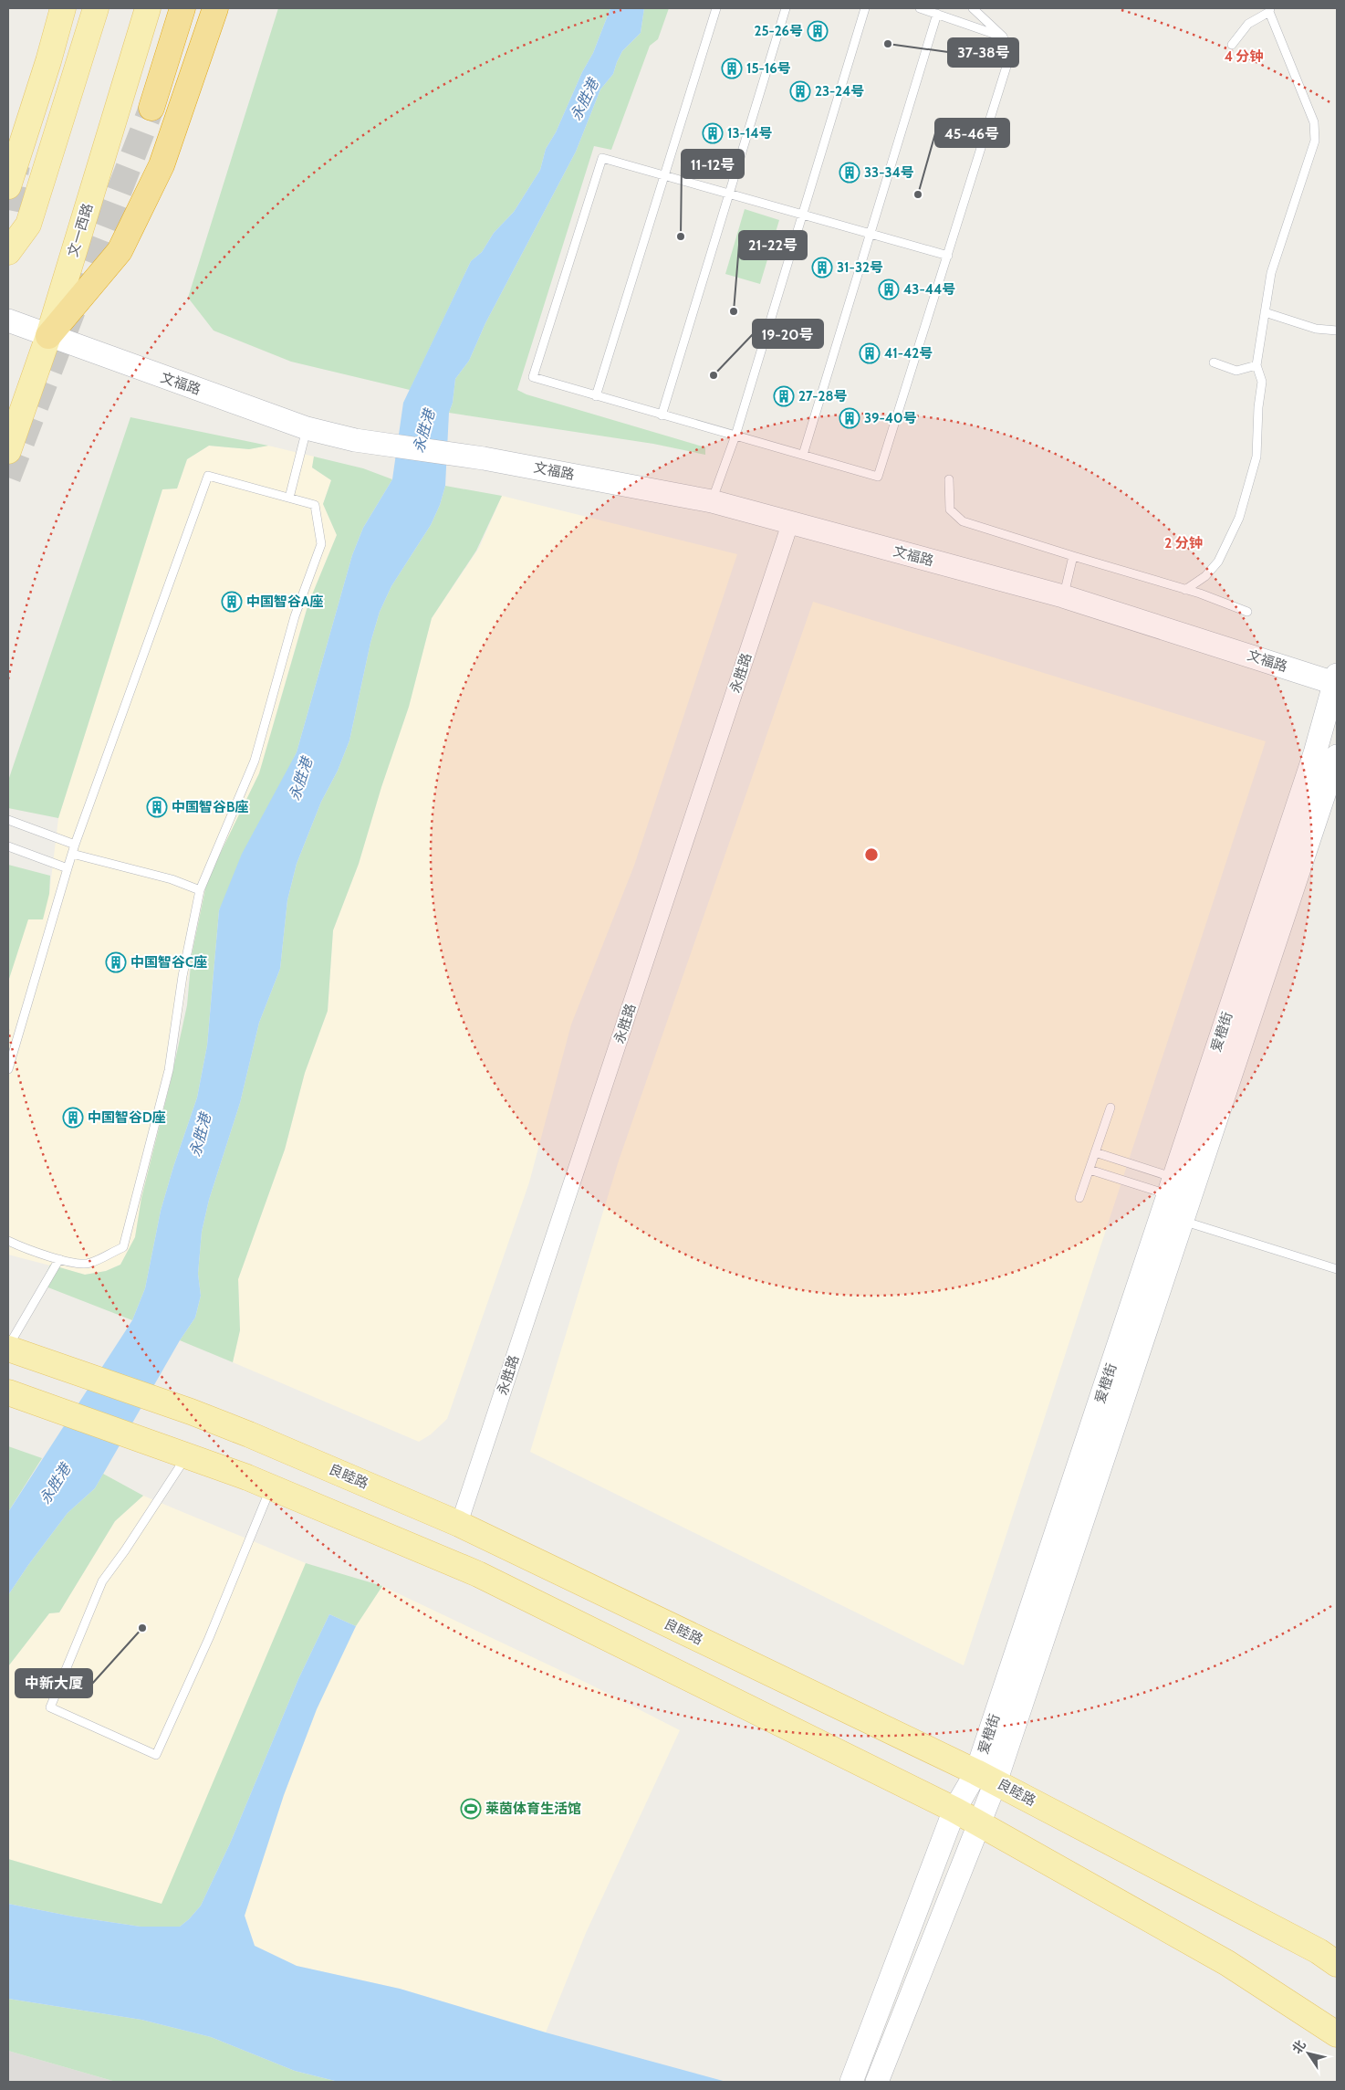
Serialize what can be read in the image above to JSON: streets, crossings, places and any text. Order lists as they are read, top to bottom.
{
  "streets": {
    "main road": ["文一西路", "良睦路"],
    "street": ["文福路", "永胜路", "爱橙街"]
  },
  "crossings": [
    ["文一西路", "文福路"],
    ["文福路", "永胜路"],
    ["文福路", "爱橙街"],
    ["永胜路", "良睦路"],
    ["爱橙街", "良睦路"]
  ],
  "water": ["永胜港"],
  "places": {
    "building": [
      "25-26号",
      "15-16号",
      "23-24号",
      "13-14号",
      "33-34号",
      "31-32号",
      "43-44号",
      "41-42号",
      "27-28号",
      "39-40号",
      "中国智谷A座",
      "中国智谷B座",
      "中国智谷C座",
      "中国智谷D座"
    ],
    "other": [
      "37-38号",
      "45-46号",
      "11-12号",
      "21-22号",
      "19-20号",
      "中新大厦"
    ],
    "sports": ["莱茵体育生活馆"]
  },
  "north": "top left",
  "rings": ["4 分钟", "2 分钟"]
}
